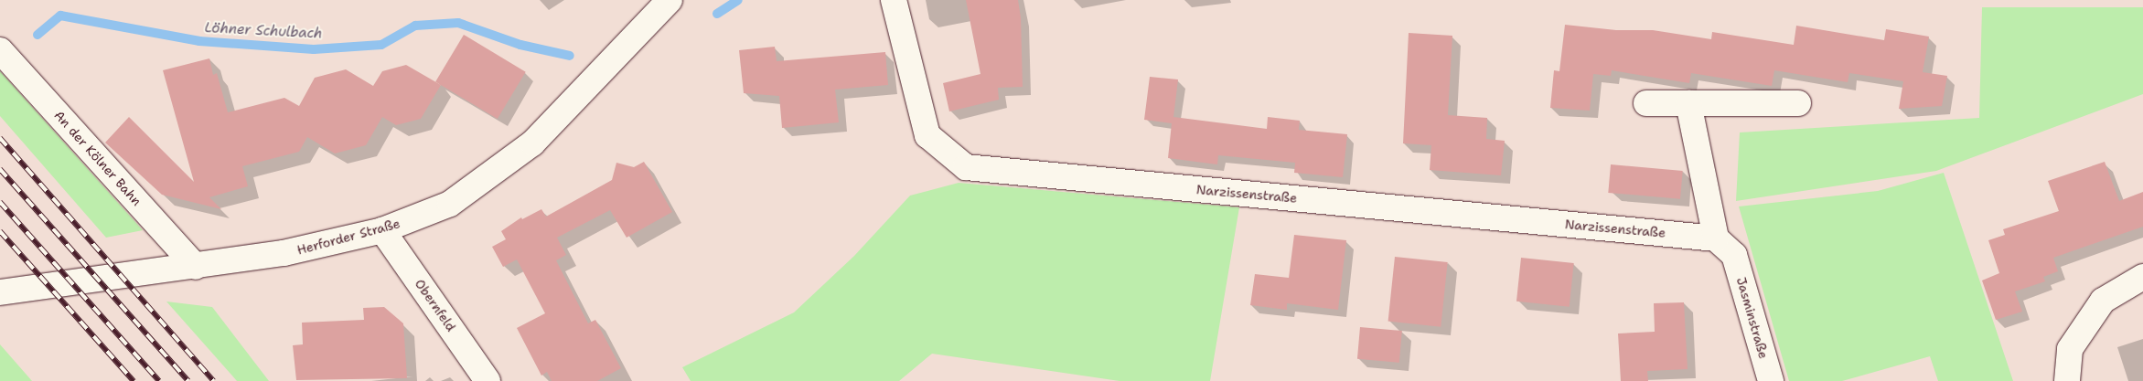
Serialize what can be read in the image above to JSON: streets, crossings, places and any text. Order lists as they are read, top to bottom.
{
  "streets": {
    "street": [
      "An der Kölner Bahn",
      "Narzissenstraße",
      "Herforder Straße",
      "Obernfeld",
      "Jasminstraße"
    ]
  },
  "crossings": [
    ["An der Kölner Bahn", "Herforder Straße"],
    ["Narzissenstraße", "Jasminstraße"],
    ["Herforder Straße", "Obernfeld"]
  ],
  "water": ["Löhner Schulbach"]
}
